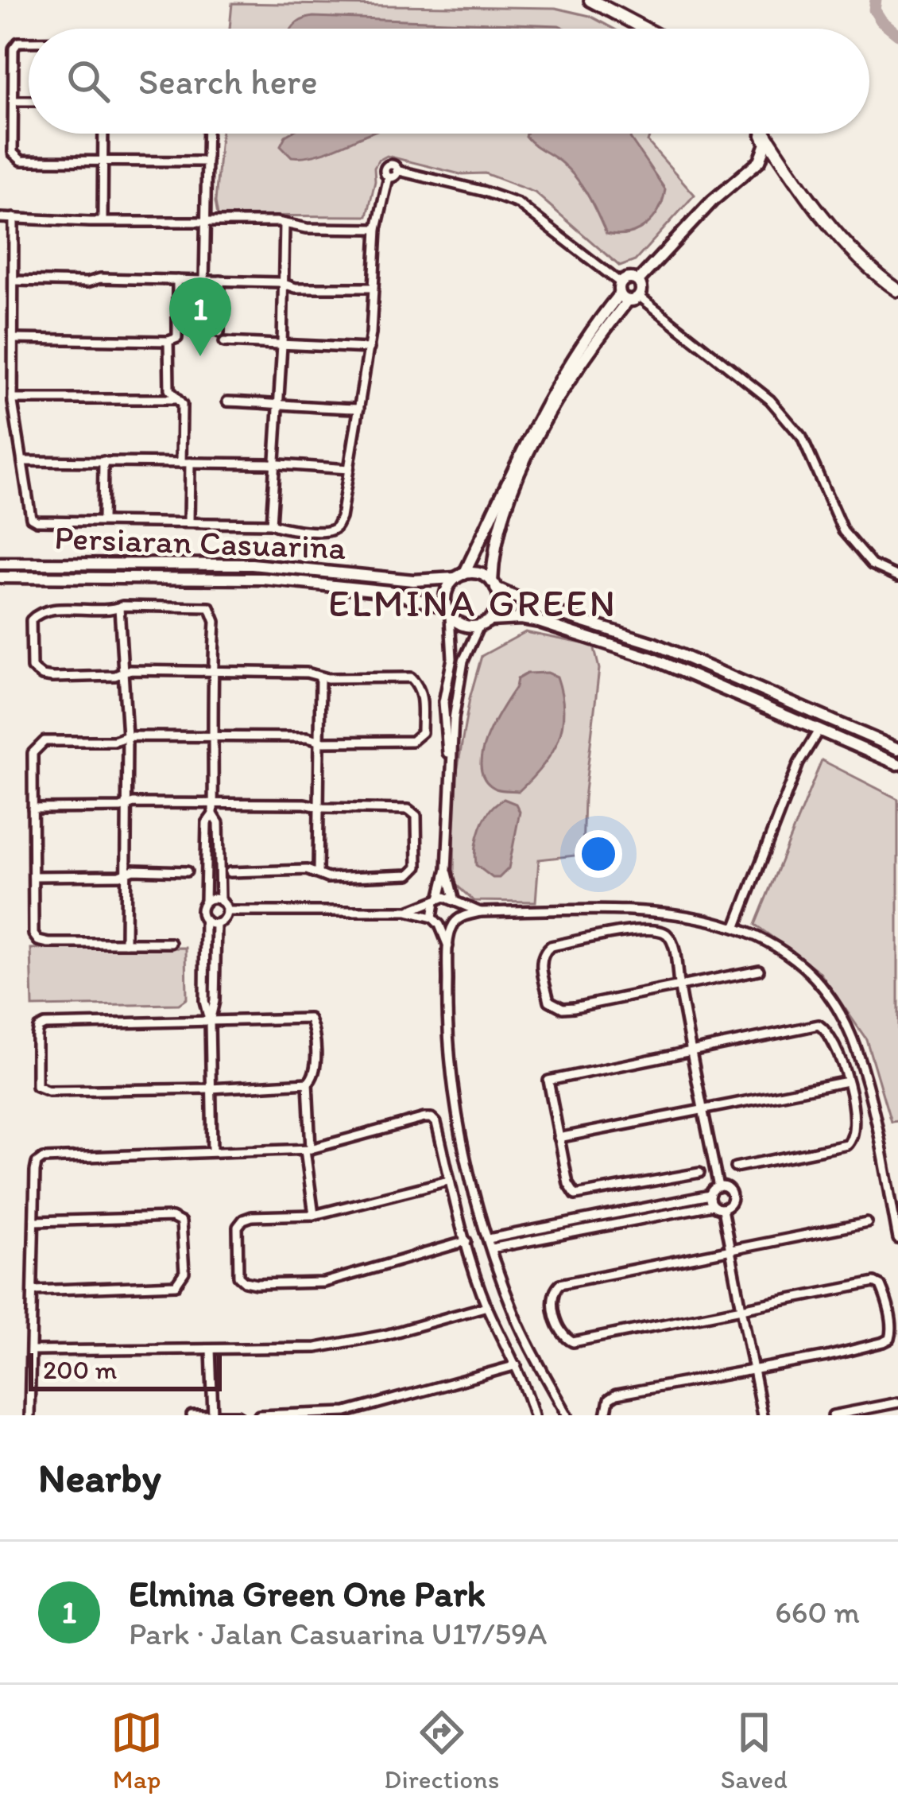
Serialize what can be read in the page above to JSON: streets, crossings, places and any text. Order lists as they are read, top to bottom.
{
  "streets": {
    "street": ["Persiaran Casuarina"]
  },
  "districts": ["ELMINA GREEN"],
  "scale_bar": "200 m",
  "page": {
    "search": "Search here",
    "pins": "1",
    "scale": "200 m",
    "heading": "Nearby",
    "list": [
      {
        "mark": "1",
        "name": "Elmina Green One Park",
        "note": "Park · Jalan Casuarina U17/59A",
        "value": "660 m"
      }
    ],
    "nav": ["Map", "Directions", "Saved"]
  }
}
